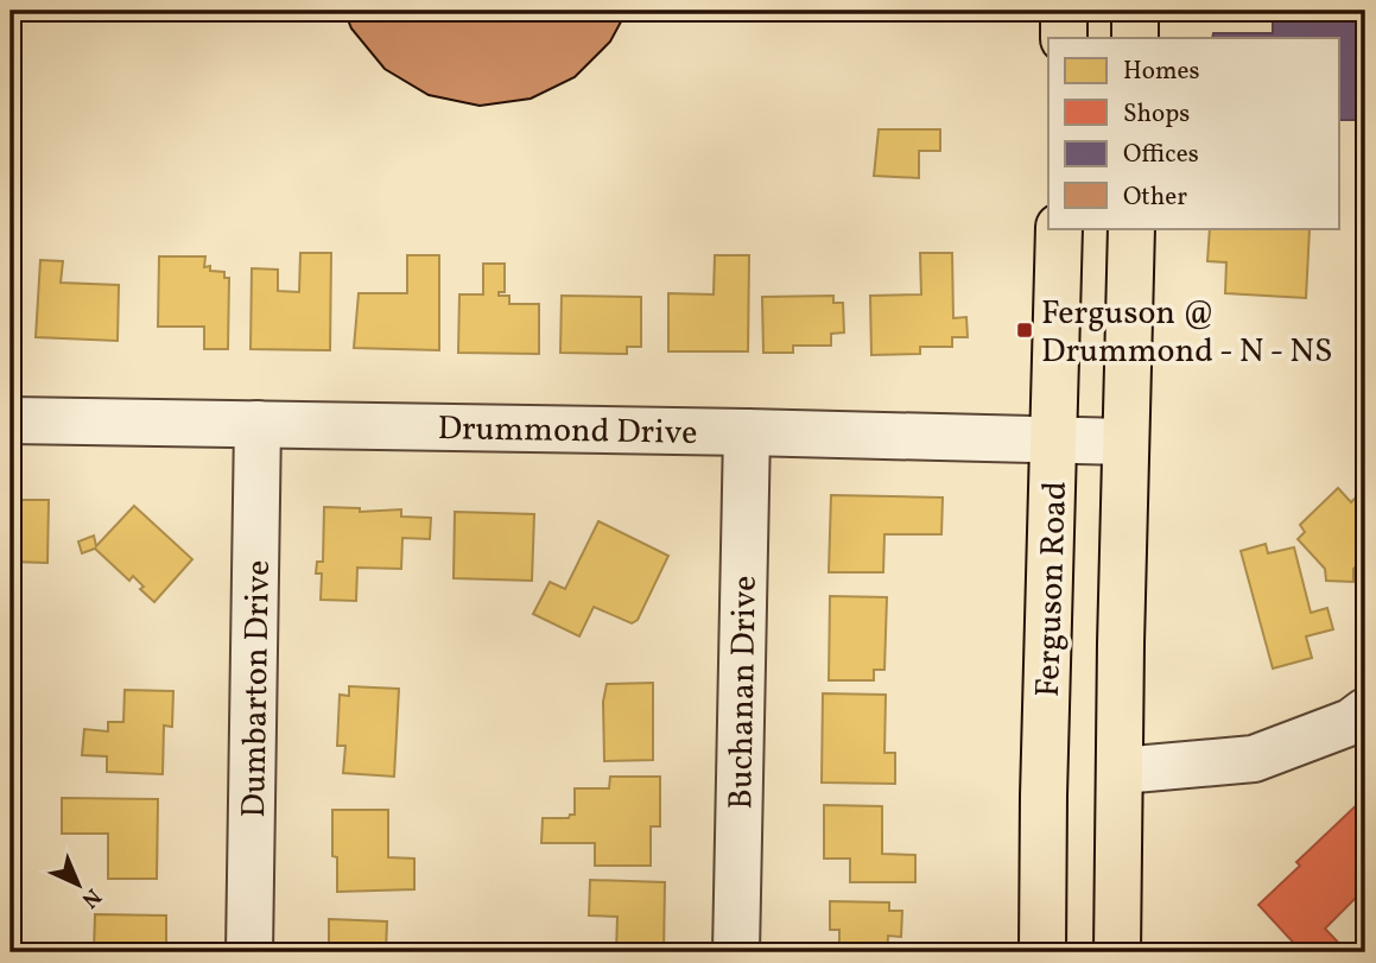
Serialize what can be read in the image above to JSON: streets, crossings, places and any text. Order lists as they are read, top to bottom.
{
  "streets": {
    "main road": ["Ferguson Road"],
    "street": ["Drummond Drive", "Dumbarton Drive", "Buchanan Drive"]
  },
  "crossings": [
    ["Drummond Drive", "Ferguson Road"],
    ["Drummond Drive", "Dumbarton Drive"],
    ["Drummond Drive", "Buchanan Drive"]
  ],
  "places": {
    "transit": ["Ferguson @ Drummond - N - NS"]
  },
  "legend": [
    "Homes",
    "Shops",
    "Offices",
    "Other"
  ],
  "north": "bottom right"
}
